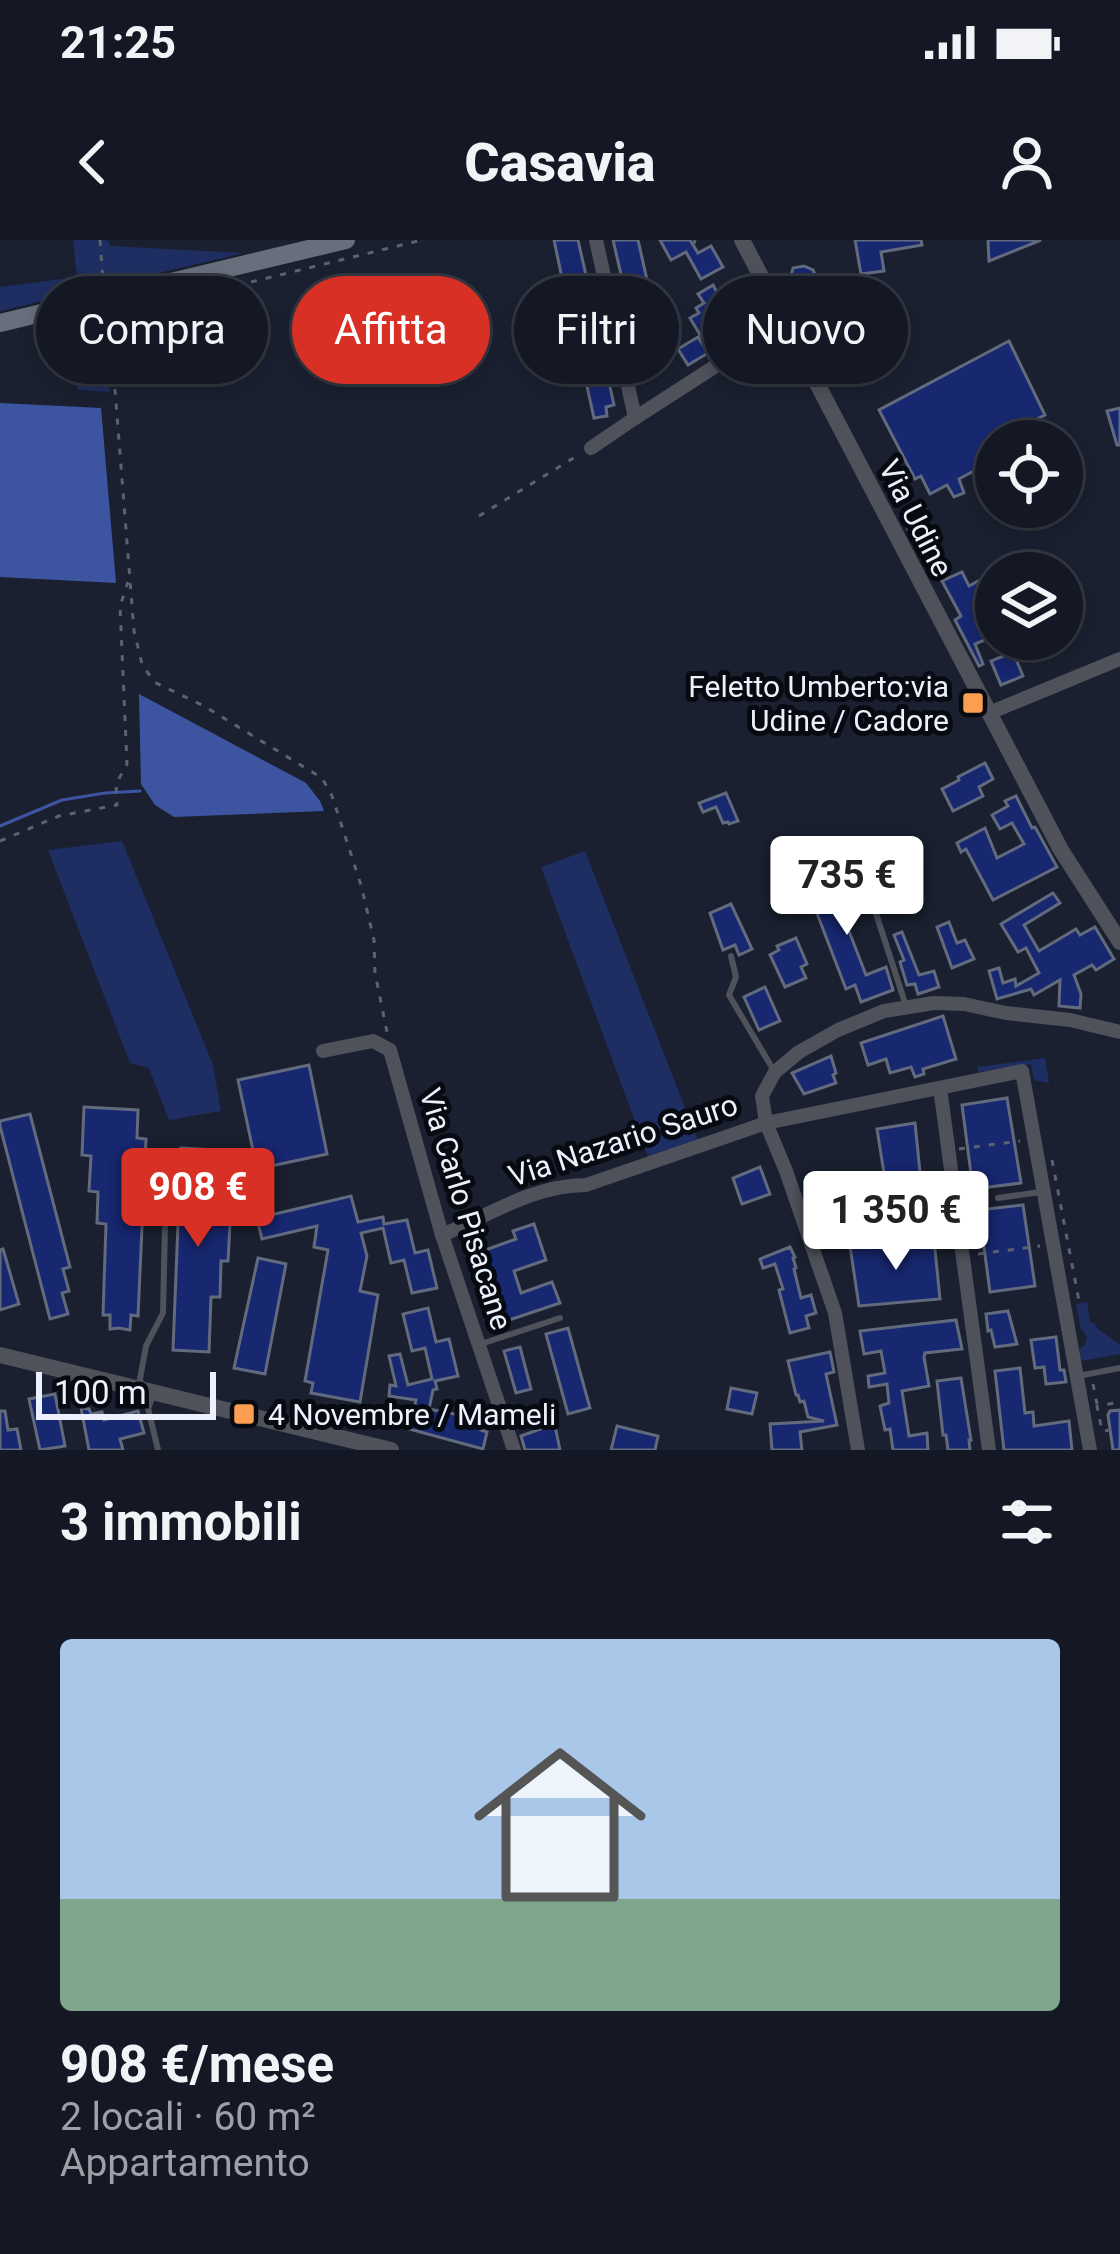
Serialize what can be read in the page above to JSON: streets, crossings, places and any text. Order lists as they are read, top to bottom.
{
  "streets": {
    "street": ["Via Udine", "Via Nazario Sauro", "Via Carlo Pisacane"]
  },
  "crossings": [
    ["Via Nazario Sauro", "Via Carlo Pisacane"]
  ],
  "places": {
    "transit": ["Feletto Umberto:via Udine / Cadore", "4 Novembre / Mameli"]
  },
  "scale_bar": "100 m",
  "page": {
    "status": "21:25",
    "header": "Casavia",
    "chip": [
      "Compra",
      "Affitta",
      "Filtri",
      "Nuovo"
    ],
    "price": ["735 €", "908 €", "1 350 €"],
    "scale": "100 m",
    "heading": "3 immobili",
    "list": [
      {
        "name": "908 €/mese",
        "note": "2 locali · 60 m² · Appartamento"
      }
    ]
  }
}
